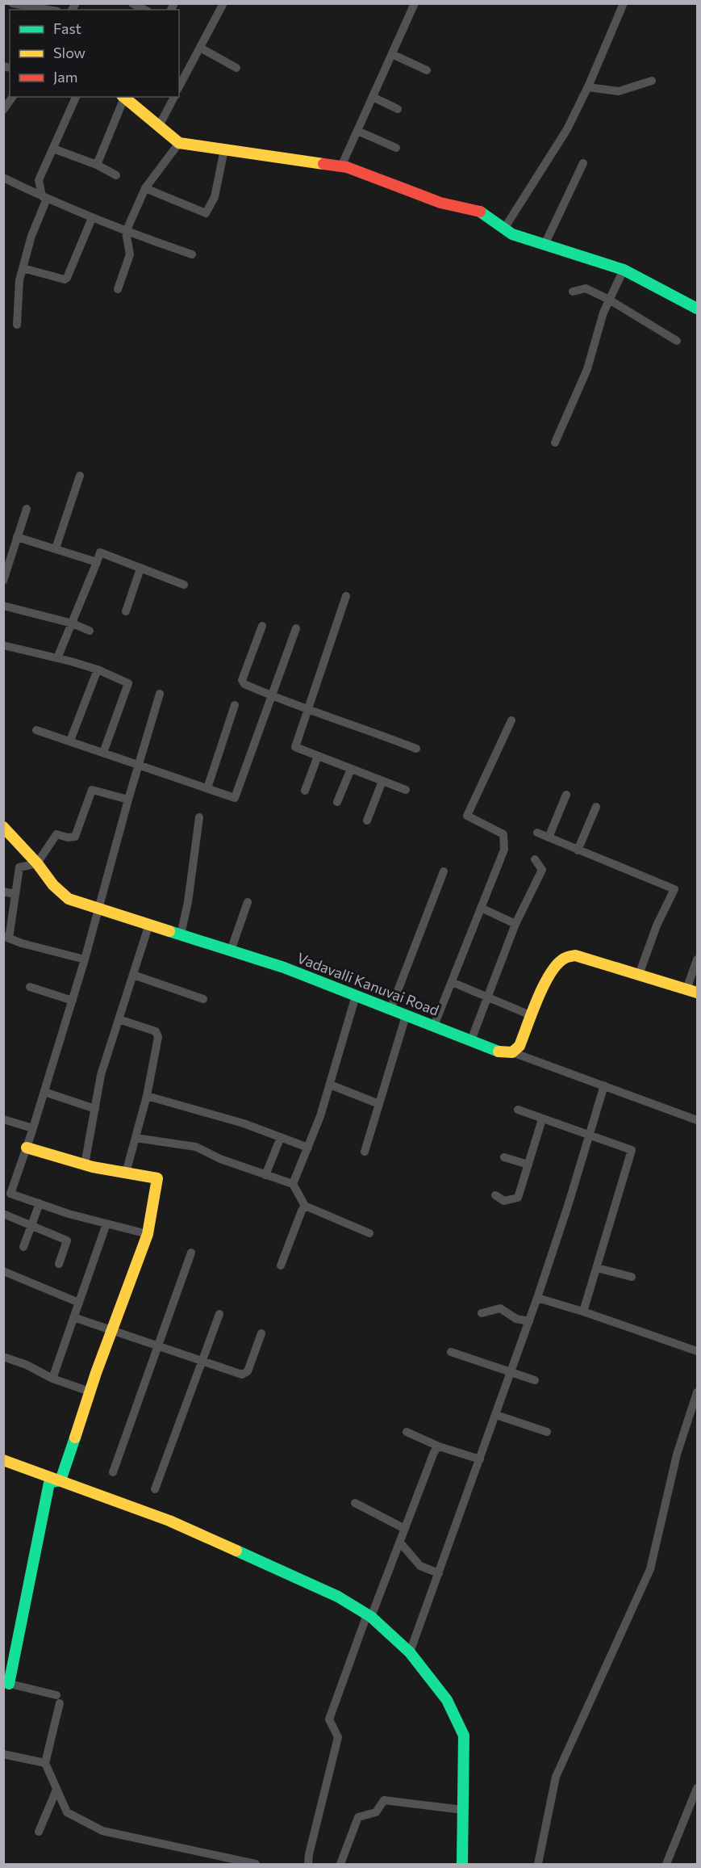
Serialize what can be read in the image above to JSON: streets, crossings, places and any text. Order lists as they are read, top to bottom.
{
  "streets": {
    "street": ["Vadavalli Kanuvai Road"]
  },
  "legend": ["Fast", "Slow", "Jam"]
}
